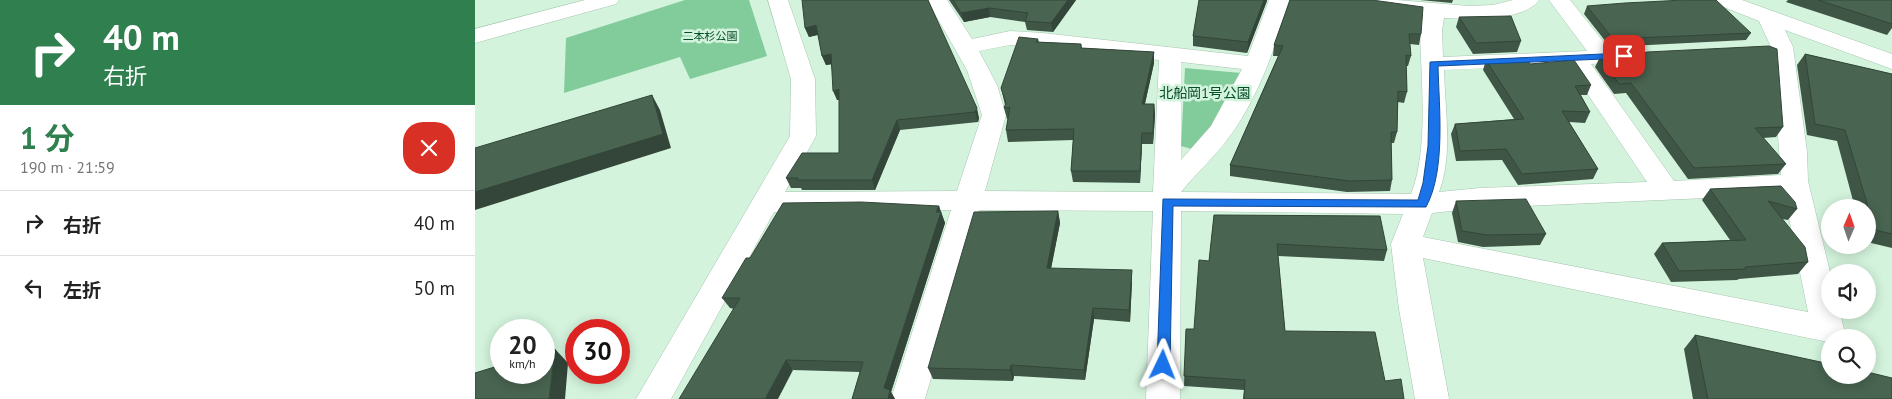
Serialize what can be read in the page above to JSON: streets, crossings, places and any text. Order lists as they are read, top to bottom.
{
  "parks": ["二本杉公園", "北船岡1号公園"],
  "north": "top",
  "page": {
    "turn": ["40 m", "右折"],
    "heading": ["1 分", "190 m · 21:59"],
    "list": [
      {
        "name": "右折",
        "value": "40 m"
      },
      {
        "name": "左折",
        "value": "50 m"
      }
    ],
    "speed": "20 km/h",
    "limit": "30"
  }
}
